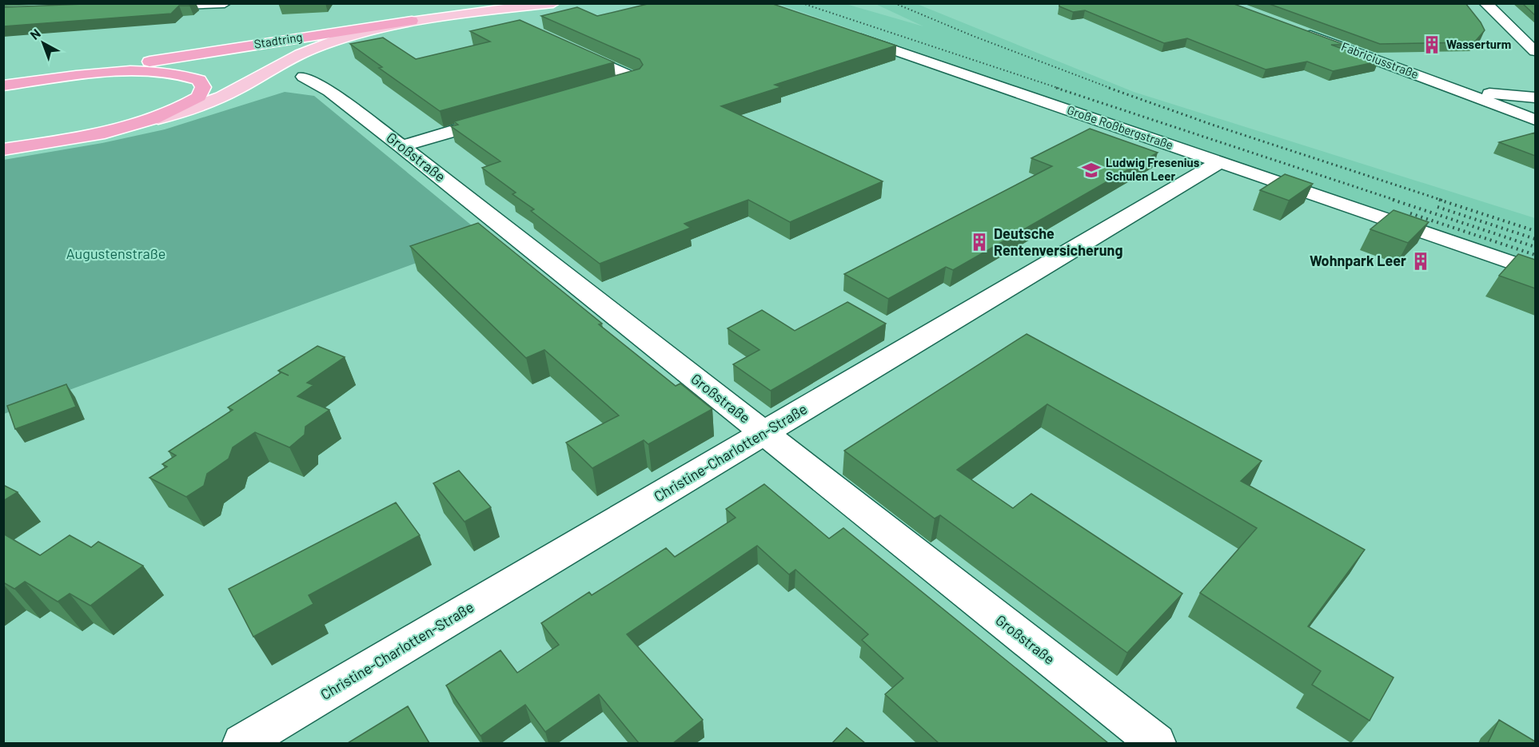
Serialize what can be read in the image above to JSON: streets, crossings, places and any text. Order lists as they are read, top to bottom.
{
  "streets": {
    "highway": ["Stadtring"],
    "street": [
      "Fabriciusstraße",
      "Große Roßbergstraße",
      "Großstraße",
      "Christine-Charlotten-Straße"
    ]
  },
  "crossings": [
    ["Große Roßbergstraße", "Christine-Charlotten-Straße"],
    ["Großstraße", "Christine-Charlotten-Straße"]
  ],
  "parks": ["Augustenstraße"],
  "places": {
    "building": ["Wasserturm", "Deutsche Rentenversicherung", "Wohnpark Leer"],
    "school or university": ["Ludwig Fresenius Schulen Leer"]
  },
  "north": "top left"
}
